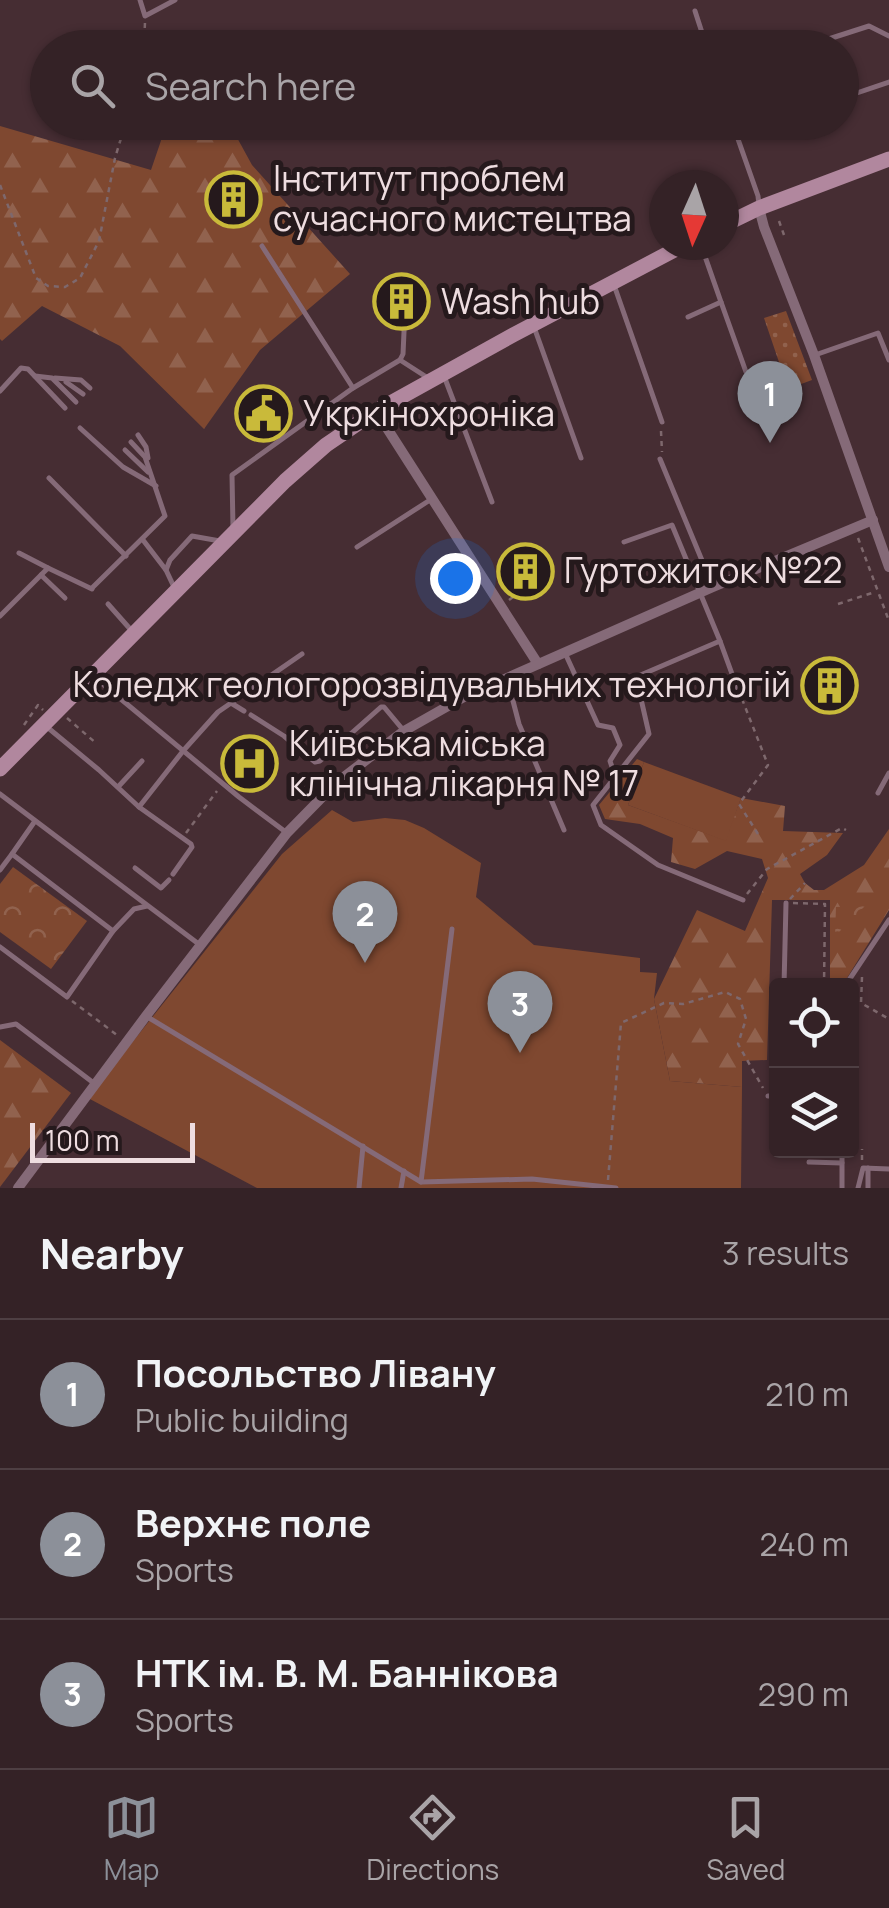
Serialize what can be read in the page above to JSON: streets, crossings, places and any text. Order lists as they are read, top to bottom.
{
  "places": {
    "building": [
      "Інститут проблем сучасного мистецтва",
      "Wash hub",
      "Гуртожиток №22",
      "Коледж геологорозвідувальних технологій"
    ],
    "public building": ["Укркінохроніка"],
    "hospital": ["Київська міська клінічна лікарня № 17"]
  },
  "scale_bar": "100 m",
  "north": "bottom",
  "page": {
    "search": "Search here",
    "pins": ["1", "2", "3"],
    "scale": "100 m",
    "heading": ["Nearby", "3 results"],
    "list": [
      {
        "mark": "1",
        "name": "Посольство Лівану",
        "note": "Public building",
        "value": "210 m"
      },
      {
        "mark": "2",
        "name": "Верхнє поле",
        "note": "Sports",
        "value": "240 m"
      },
      {
        "mark": "3",
        "name": "НТК ім. В. М. Баннікова",
        "note": "Sports",
        "value": "290 m"
      }
    ],
    "nav": ["Map", "Directions", "Saved"]
  }
}
